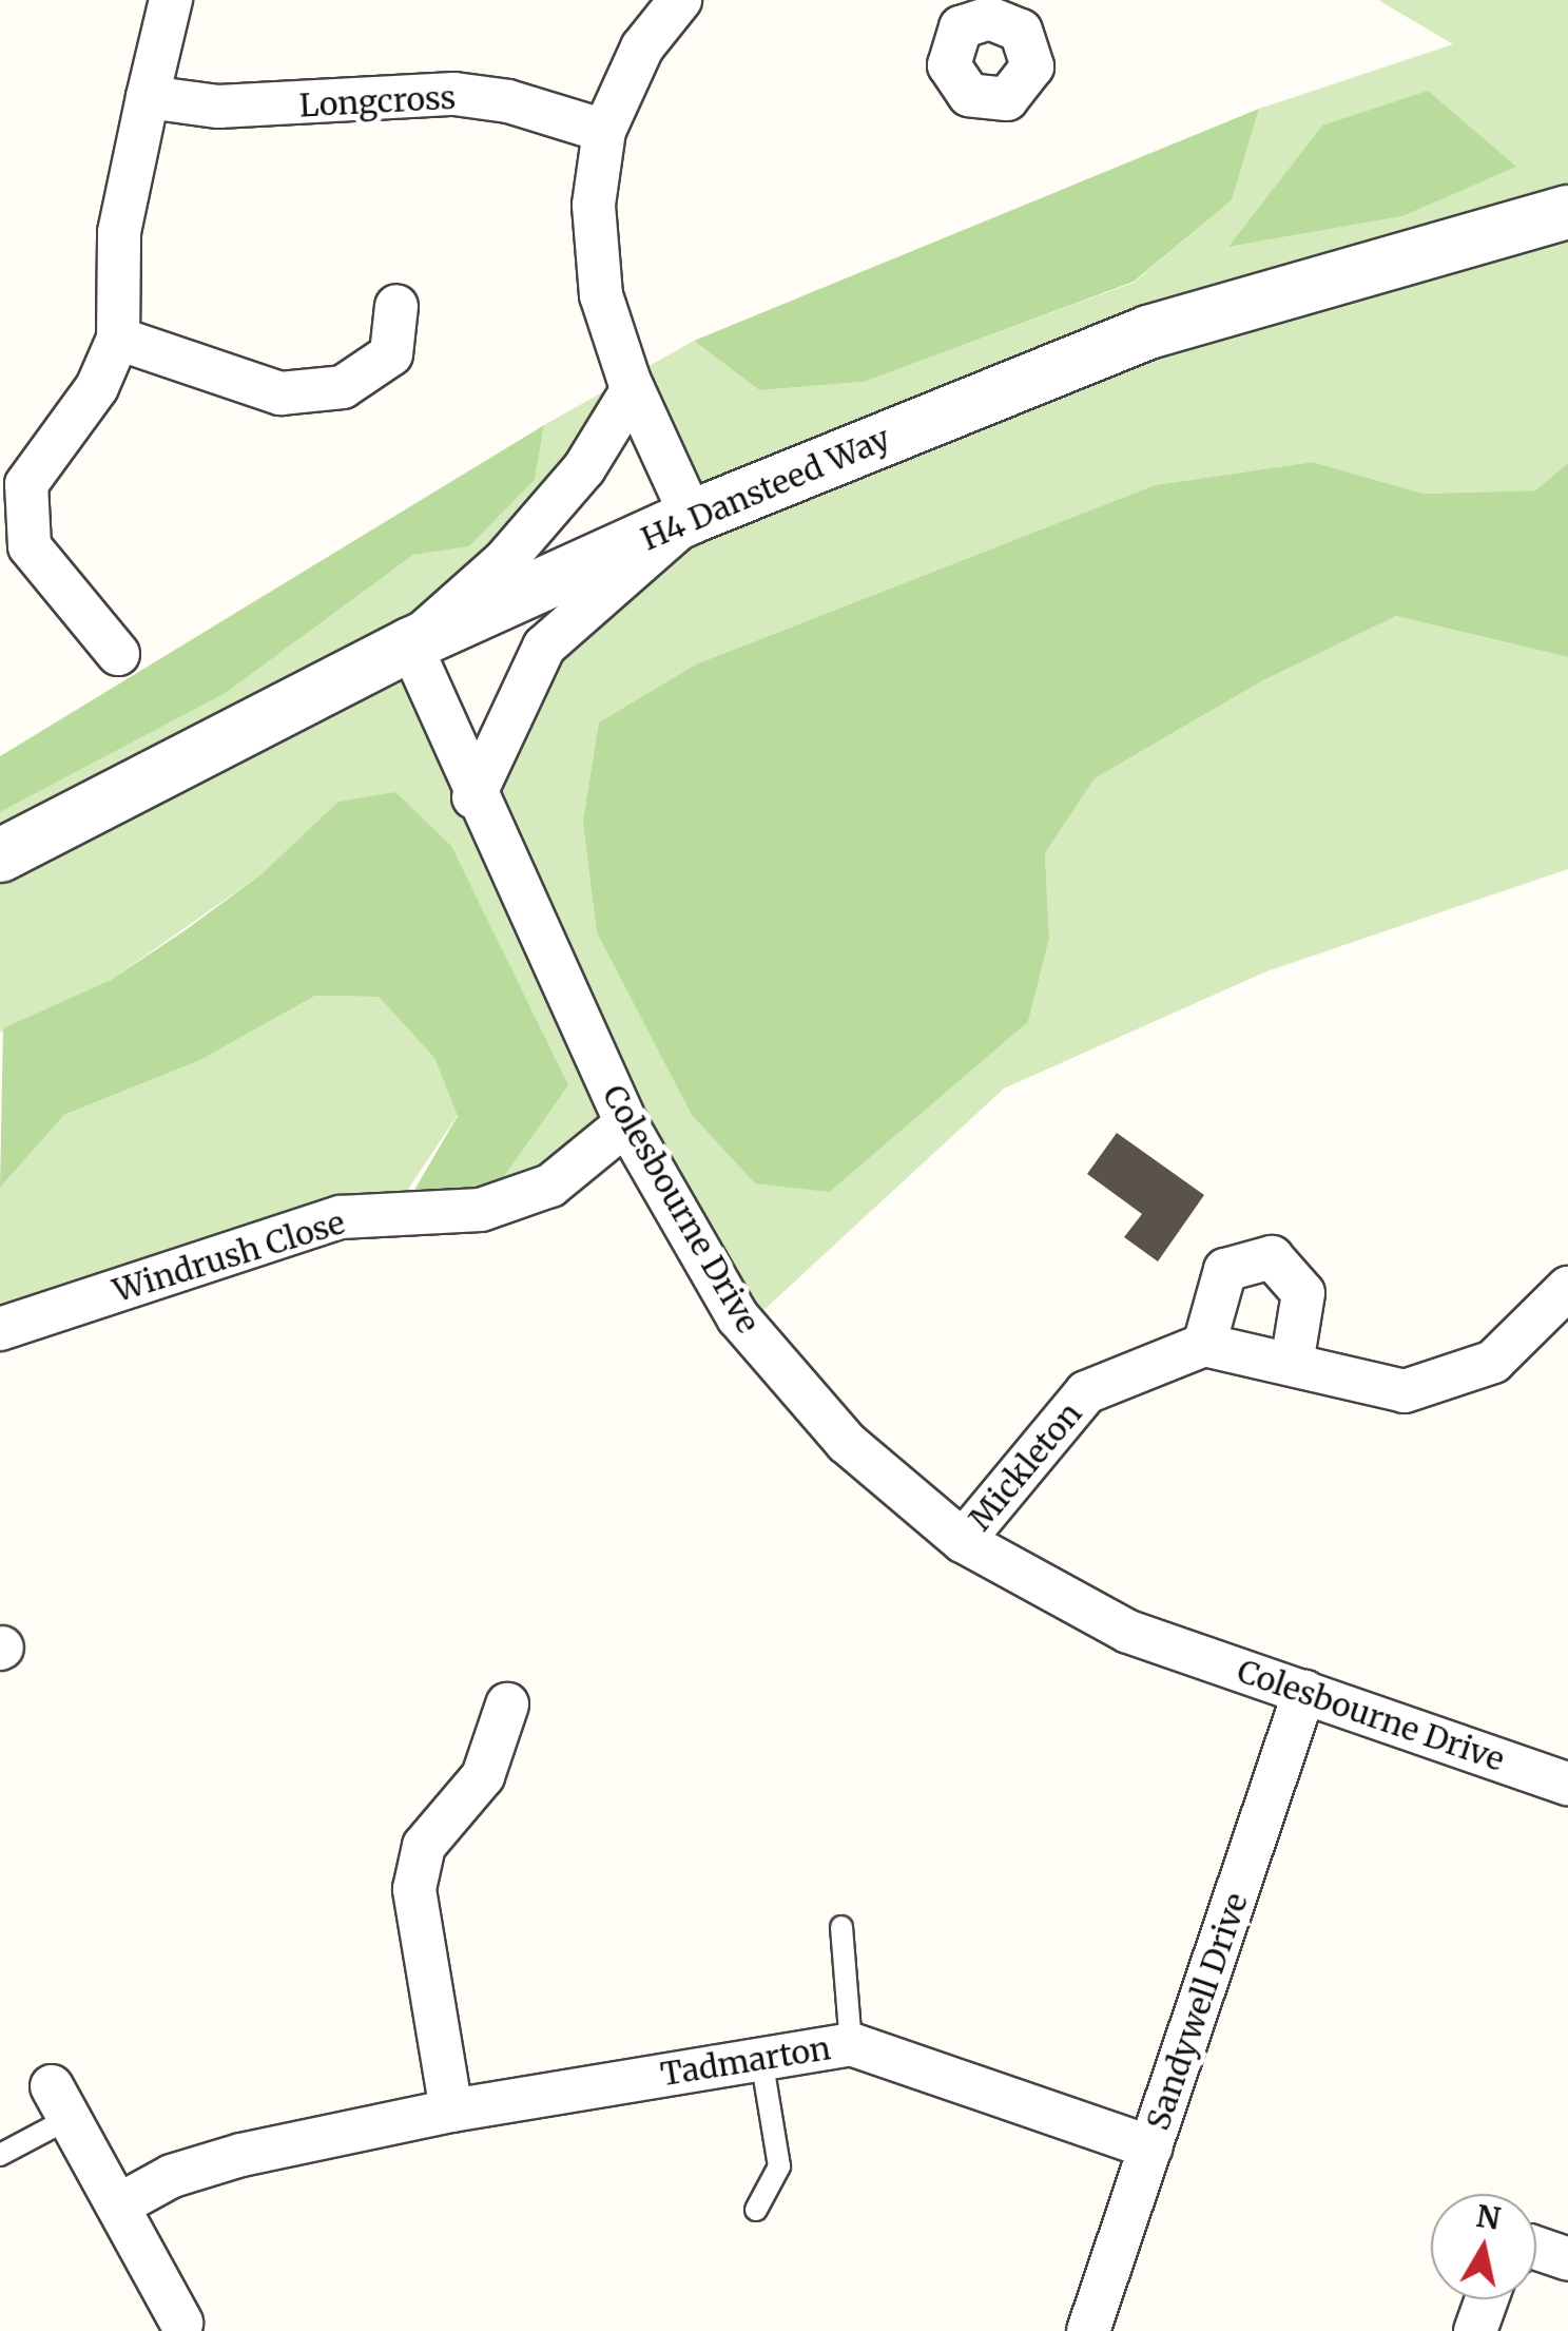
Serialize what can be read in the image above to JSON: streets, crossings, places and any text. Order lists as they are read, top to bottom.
{
  "streets": {
    "street": [
      "Longcross",
      "H4 Dansteed Way",
      "Colesbourne Drive",
      "Windrush Close",
      "Mickleton",
      "Sandywell Drive",
      "Tadmarton"
    ]
  },
  "crossings": [
    ["H4 Dansteed Way", "Colesbourne Drive"],
    ["Colesbourne Drive", "Windrush Close"],
    ["Colesbourne Drive", "Mickleton"],
    ["Colesbourne Drive", "Sandywell Drive"],
    ["Sandywell Drive", "Tadmarton"]
  ],
  "north": "top"
}
